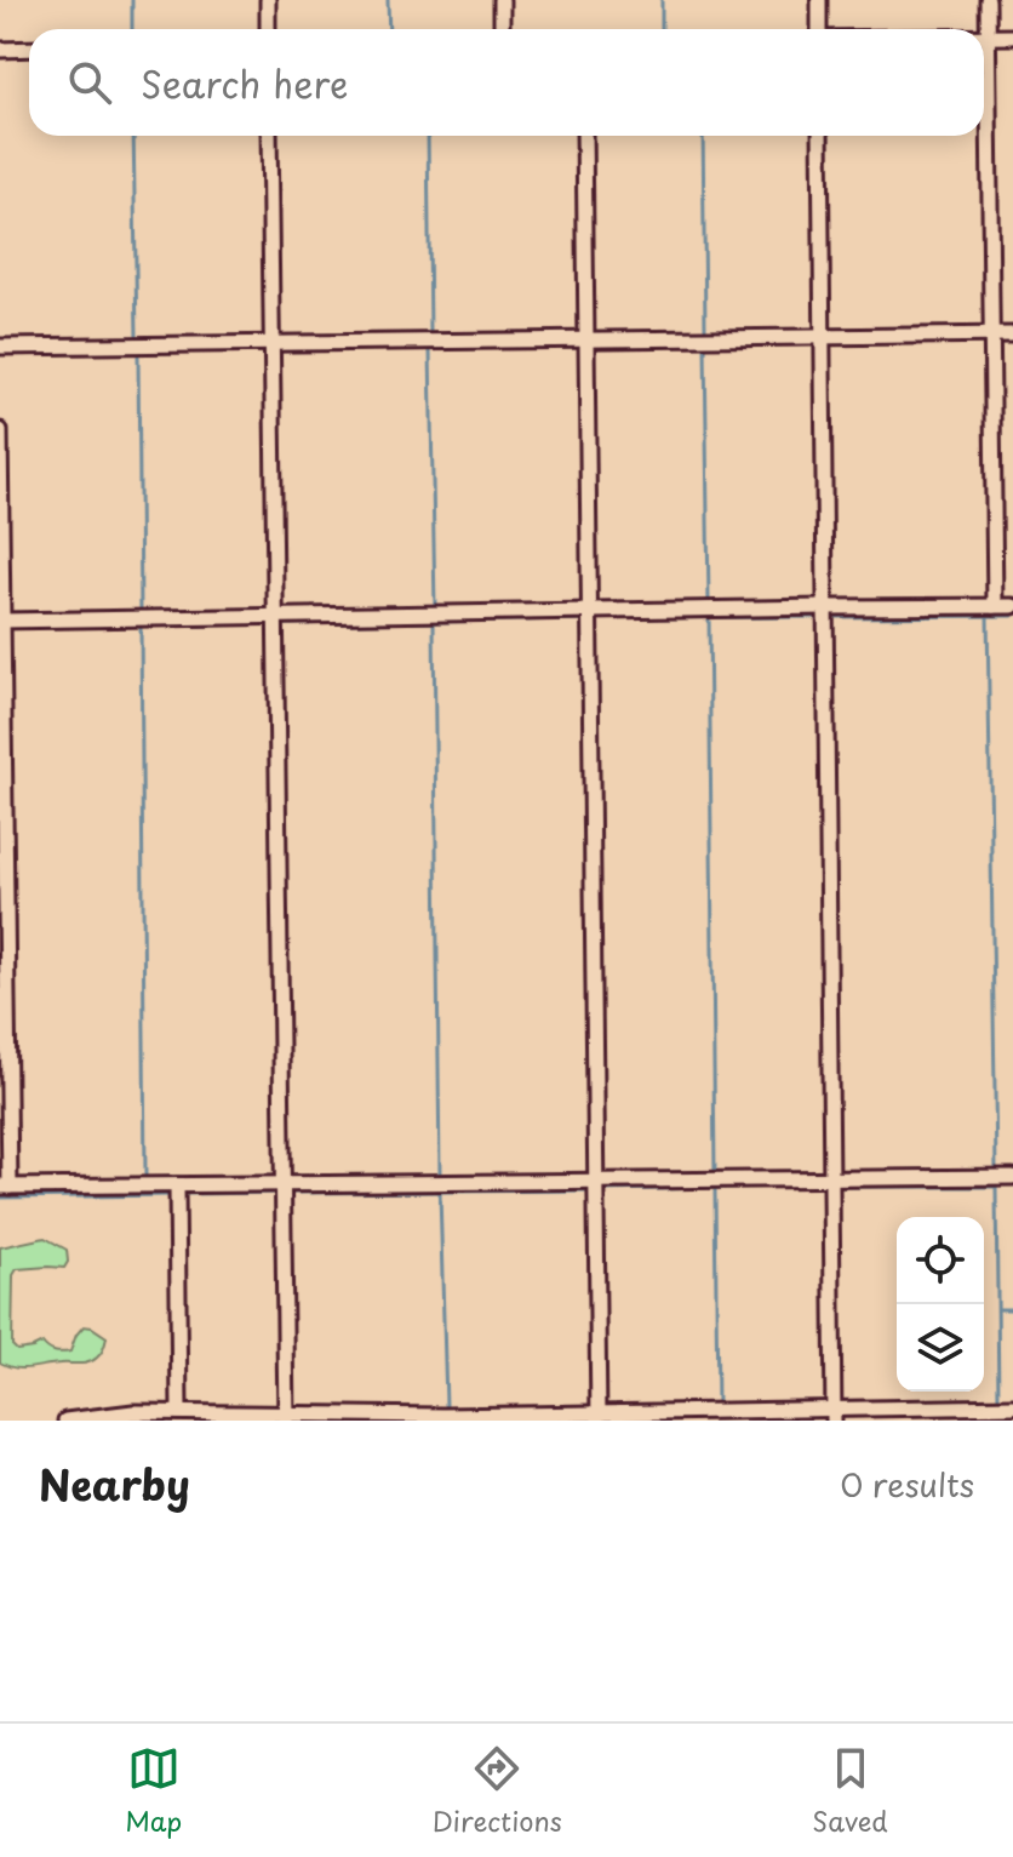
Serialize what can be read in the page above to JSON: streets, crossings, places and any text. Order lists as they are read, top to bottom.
{
  "page": {
    "search": "Search here",
    "heading": ["Nearby", "0 results"],
    "nav": ["Map", "Directions", "Saved"]
  }
}
